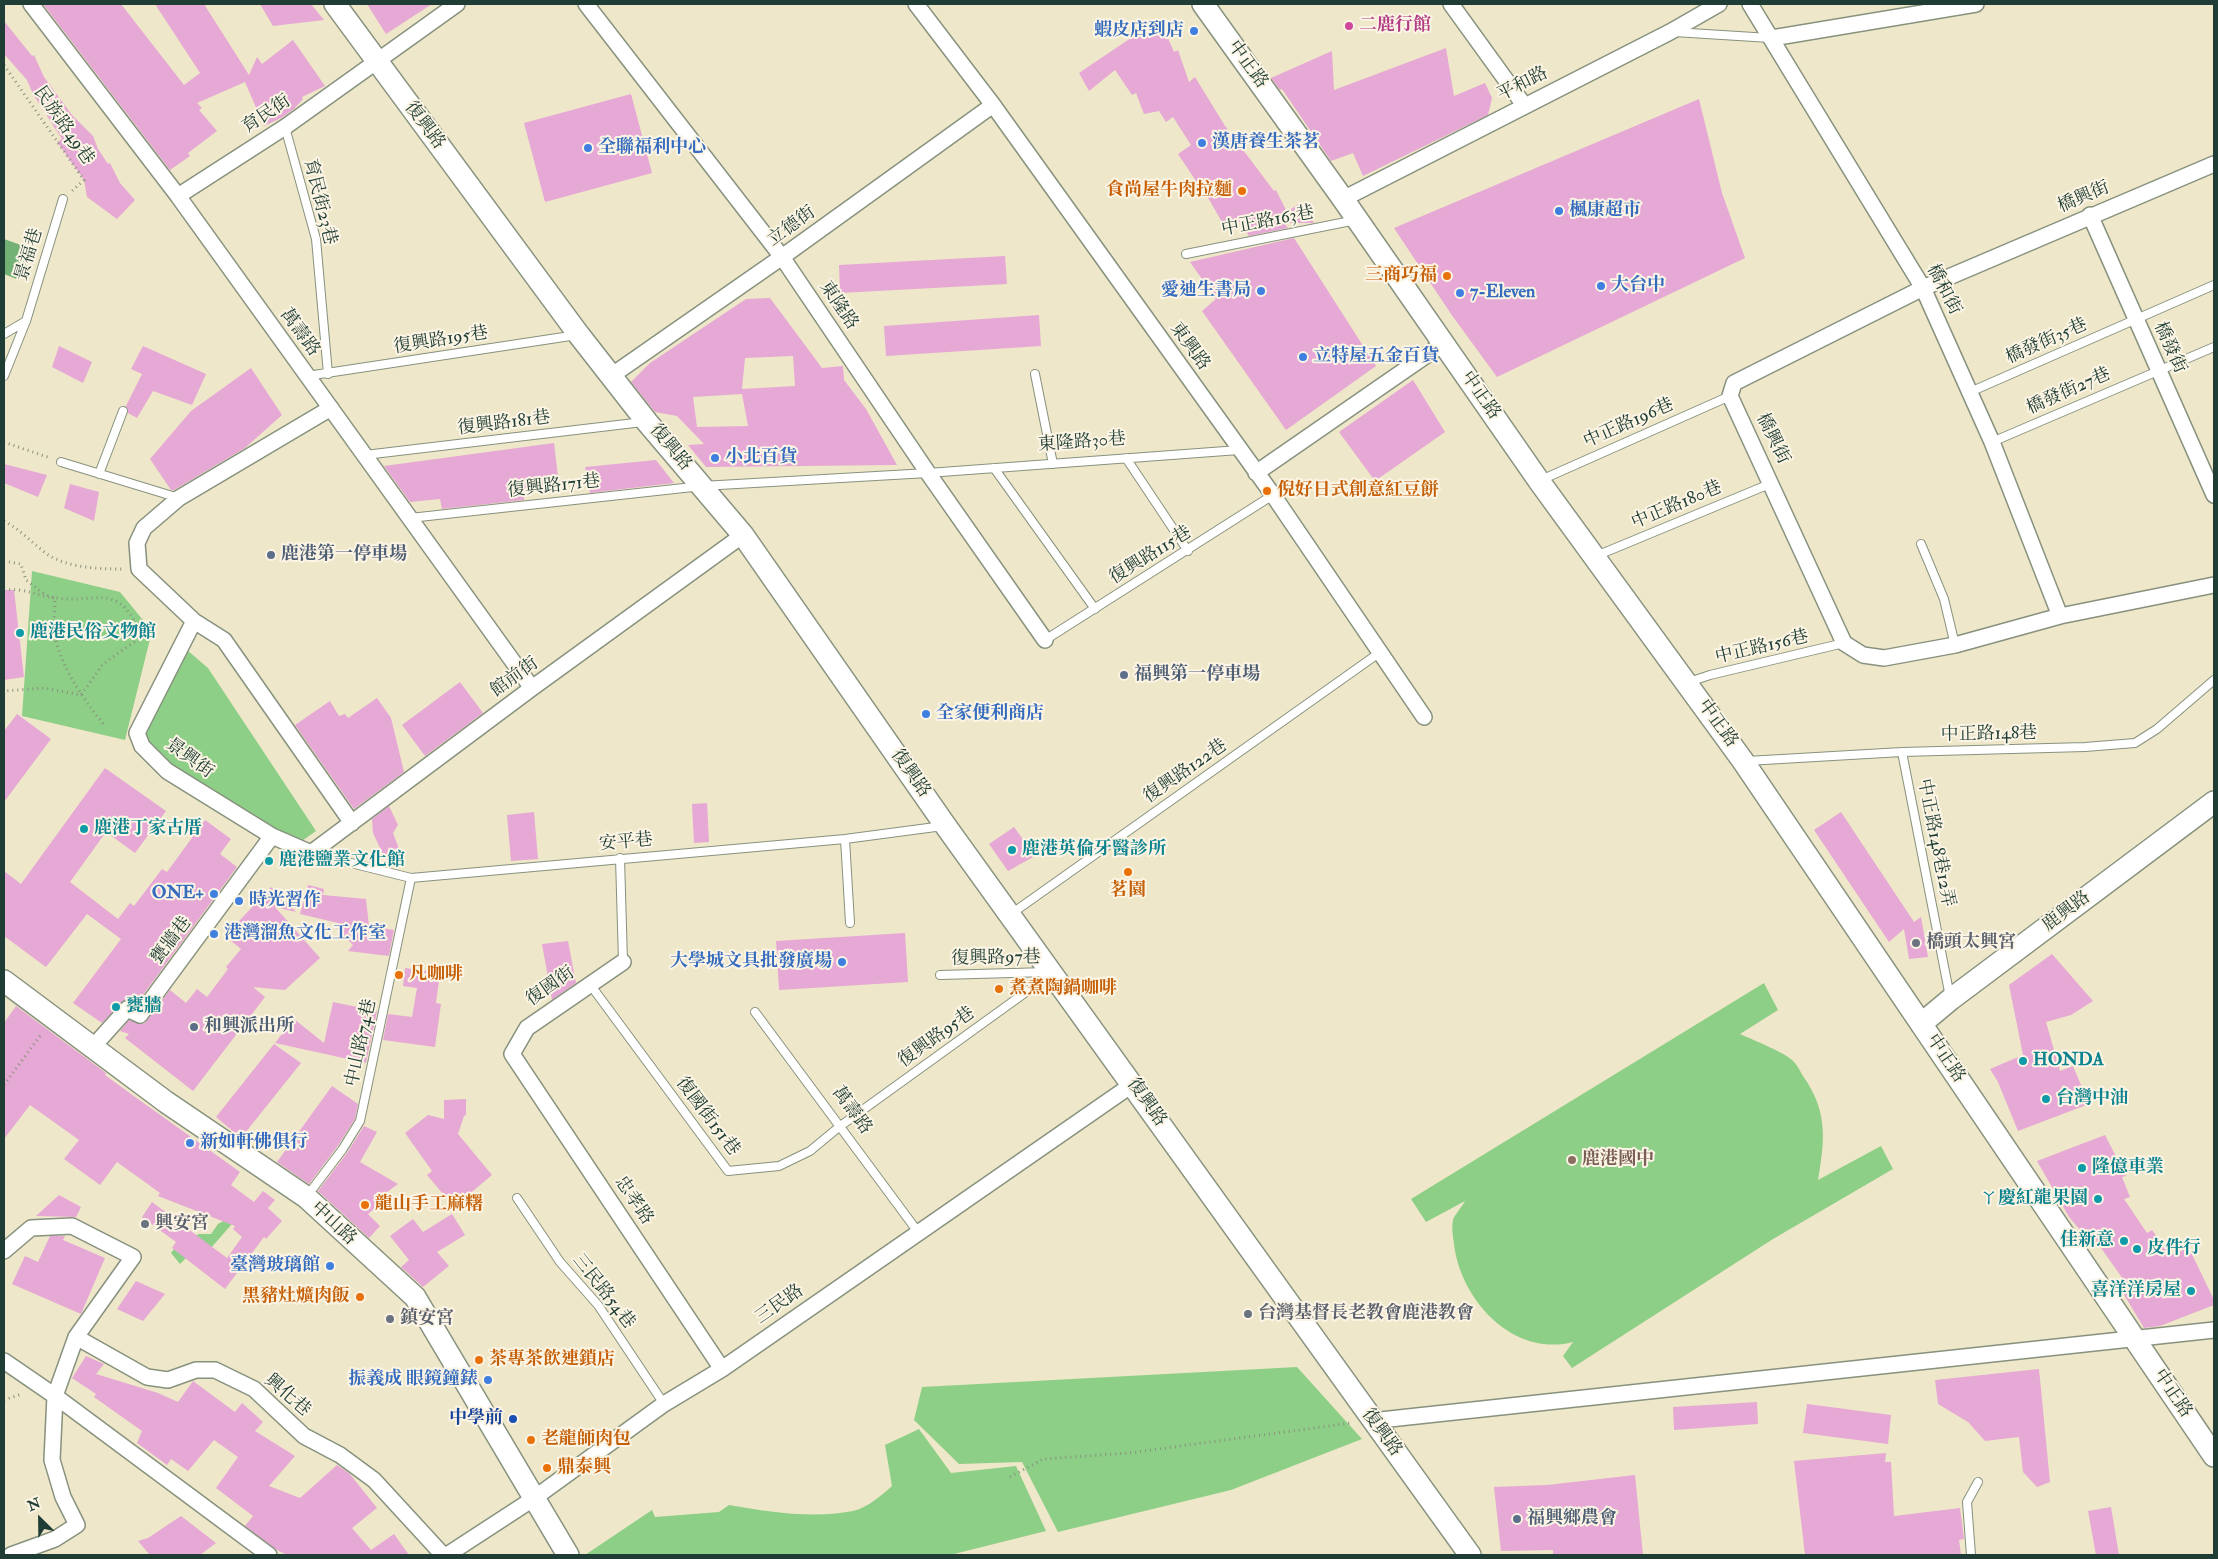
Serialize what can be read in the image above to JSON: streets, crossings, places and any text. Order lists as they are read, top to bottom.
{
  "streets": {
    "street": [
      "中正路",
      "平和路",
      "育民街",
      "復興路",
      "橋興街",
      "立德街",
      "橋和街",
      "東隆路",
      "萬壽路",
      "東興路",
      "橋發街",
      "館前街",
      "景興街",
      "鹿興路",
      "甕牆巷",
      "復國街",
      "忠孝路",
      "中山路",
      "三民路",
      "興化巷"
    ],
    "lane": [
      "育民街23巷",
      "中正路163巷",
      "景福巷",
      "復興路195巷",
      "橋發街35巷",
      "橋發街27巷",
      "復興路181巷",
      "中正路196巷",
      "東隆路30巷",
      "復興路171巷",
      "中正路180巷",
      "復興路115巷",
      "中正路156巷",
      "中正路148巷",
      "復興路122巷",
      "安平巷",
      "中正路148巷12弄",
      "復興路97巷",
      "復興路95巷",
      "中山路74巷",
      "復國街151巷",
      "三民路54巷"
    ],
    "path": ["民族路49巷"]
  },
  "crossings": [
    ["中正路", "平和路"],
    ["中正路", "中正路163巷"],
    ["中正路", "中正路196巷"],
    ["中正路", "中正路180巷"],
    ["中正路", "中正路156巷"],
    ["中正路", "中正路148巷"],
    ["中正路", "鹿興路"],
    ["育民街", "復興路"],
    ["育民街", "育民街23巷"],
    ["育民街", "萬壽路"],
    ["民族路49巷", "景福巷"],
    ["復興路", "立德街"],
    ["復興路", "復興路195巷"],
    ["復興路", "復興路181巷"],
    ["復興路", "復興路171巷"],
    ["復興路", "館前街"],
    ["復興路", "復興路122巷"],
    ["復興路", "安平巷"],
    ["復興路", "復興路97巷"],
    ["復興路", "復興路95巷"],
    ["復興路", "三民路"],
    ["橋興街", "橋和街"],
    ["橋興街", "橋發街"],
    ["橋興街", "中正路196巷"],
    ["橋興街", "中正路180巷"],
    ["橋興街", "中正路156巷"],
    ["育民街23巷", "復興路195巷"],
    ["立德街", "東隆路"],
    ["立德街", "東興路"],
    ["橋和街", "橋發街35巷"],
    ["橋和街", "橋發街27巷"],
    ["東隆路", "東隆路30巷"],
    ["東隆路", "復興路171巷"],
    ["東隆路", "復興路115巷"],
    ["萬壽路", "復興路195巷"],
    ["萬壽路", "復興路181巷"],
    ["萬壽路", "復興路171巷"],
    ["萬壽路", "館前街"],
    ["萬壽路", "復興路95巷"],
    ["萬壽路", "復國街151巷"],
    ["萬壽路", "三民路"],
    ["橋發街35巷", "橋發街"],
    ["東興路", "東隆路30巷"],
    ["東興路", "復興路115巷"],
    ["東興路", "復興路122巷"],
    ["橋發街", "橋發街27巷"],
    ["東隆路30巷", "復興路171巷"],
    ["館前街", "景興街"],
    ["館前街", "安平巷"],
    ["中正路148巷", "中正路148巷12弄"],
    ["景興街", "安平巷"],
    ["景興街", "甕牆巷"],
    ["安平巷", "中山路74巷"],
    ["中正路148巷12弄", "鹿興路"],
    ["甕牆巷", "中山路"],
    ["復興路97巷", "復興路95巷"],
    ["復國街", "復國街151巷"],
    ["復國街", "忠孝路"],
    ["復興路95巷", "復國街151巷"],
    ["中山路74巷", "中山路"],
    ["忠孝路", "三民路"],
    ["中山路", "三民路"],
    ["三民路54巷", "三民路"]
  ],
  "places": [
    "二鹿行館",
    "蝦皮店到店",
    "漢唐養生茶茗",
    "全聯福利中心",
    "食尚屋牛肉拉麵",
    "楓康超市",
    "三商巧福",
    "大台中",
    "愛迪生書局",
    "7-Eleven",
    "立特屋五金百貨",
    "小北百貨",
    "倪好日式創意紅豆餅",
    "鹿港第一停車場",
    "鹿港民俗文物館",
    "福興第一停車場",
    "全家便利商店",
    "鹿港丁家古厝",
    "鹿港英倫牙醫診所",
    "鹿港鹽業文化館",
    "茗園",
    "ONE+",
    "時光習作",
    "港灣溜魚文化工作室",
    "橋頭太興宮",
    "大學城文具批發廣場",
    "凡咖啡",
    "煮煮陶鍋咖啡",
    "甕牆",
    "和興派出所",
    "HONDA",
    "台灣中油",
    "新如軒佛俱行",
    "鹿港國中",
    "隆億車業",
    "ㄚ慶紅龍果園",
    "龍山手工麻糬",
    "興安宮",
    "佳新意",
    "皮件行",
    "臺灣玻璃館",
    "喜洋洋房屋",
    "黑豬灶爌肉飯",
    "台灣基督長老教會鹿港教會",
    "鎮安宮",
    "茶專茶飲連鎖店",
    "振義成 眼鏡鐘錶",
    "中學前",
    "老龍師肉包",
    "鼎泰興",
    "福興鄉農會"
  ],
  "north": "top left"
}
